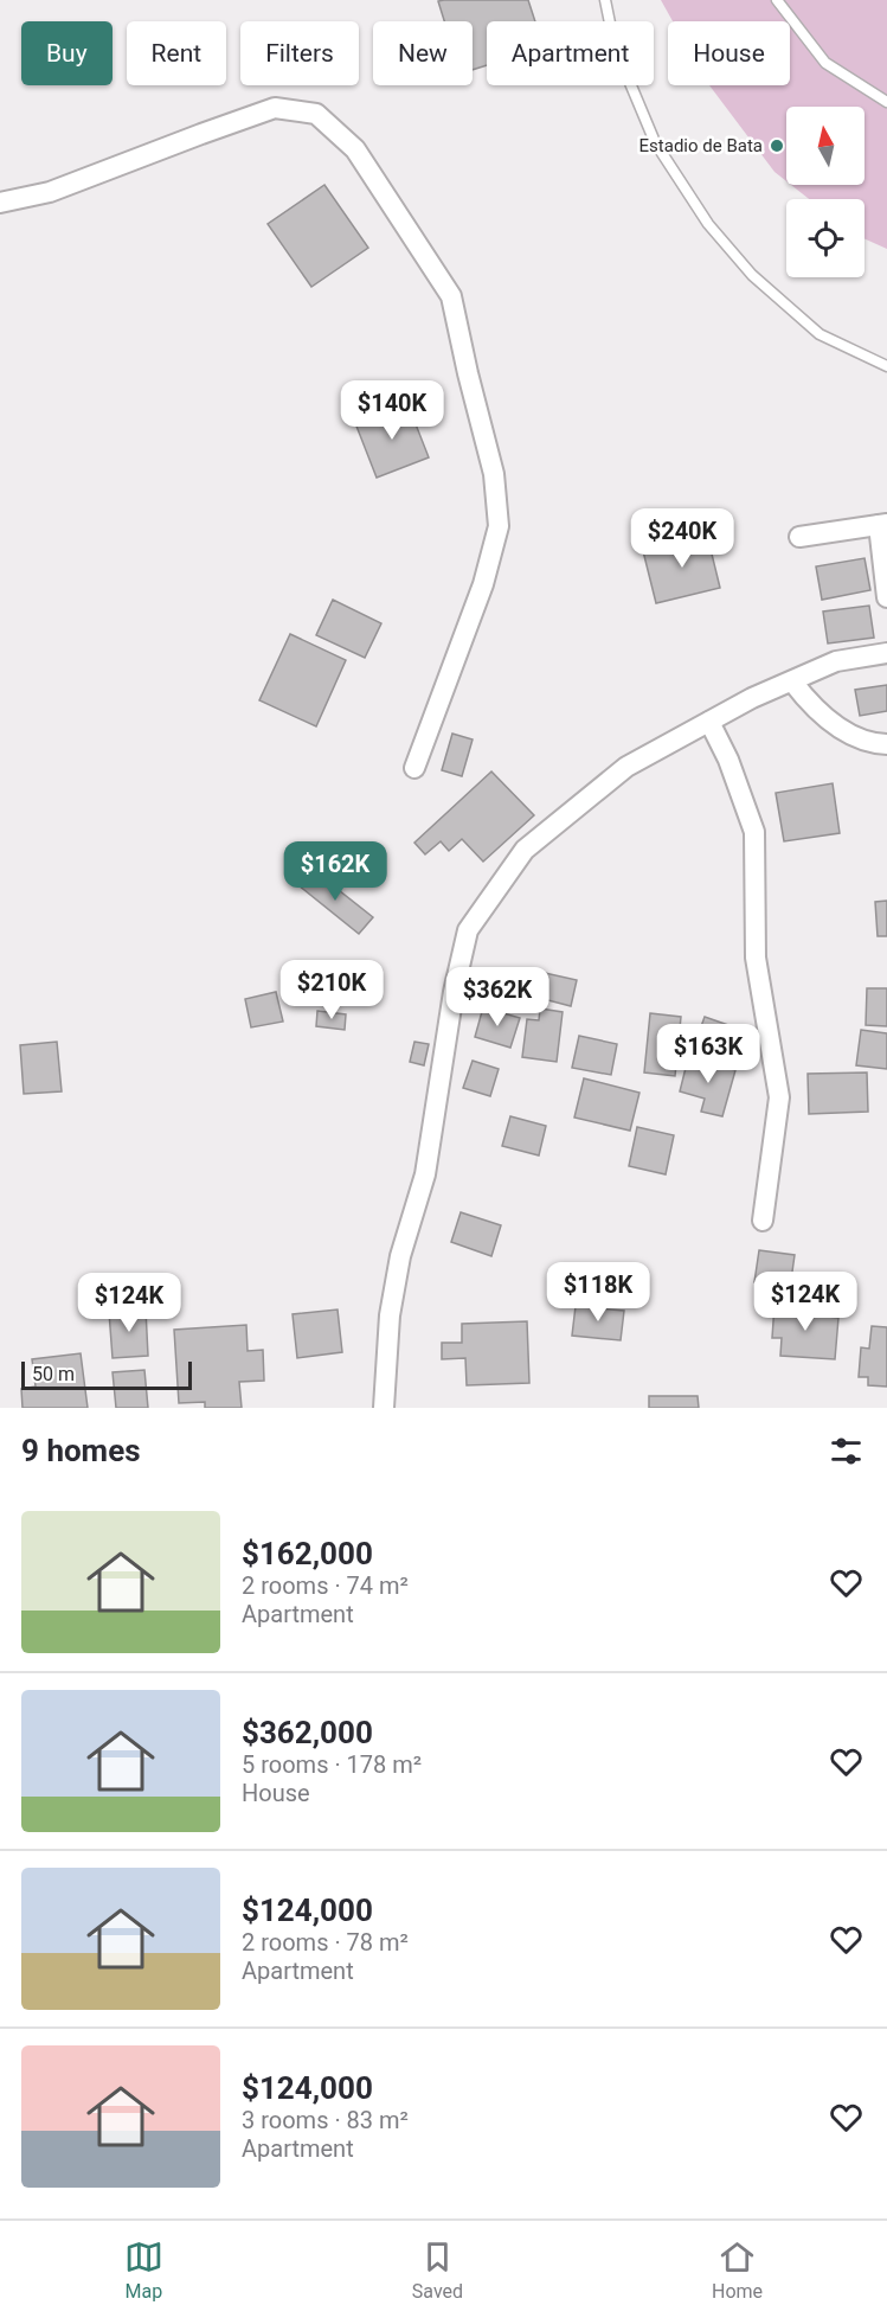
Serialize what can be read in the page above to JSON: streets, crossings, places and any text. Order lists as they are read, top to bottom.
{
  "places": ["Estadio de Bata"],
  "scale_bar": "50 m",
  "north": "top",
  "page": {
    "chip": [
      "Buy",
      "Rent",
      "Filters",
      "New",
      "Apartment",
      "House"
    ],
    "price": [
      "$140K",
      "$240K",
      "$162K",
      "$210K",
      "$362K",
      "$163K",
      "$118K",
      "$124K",
      "$124K"
    ],
    "scale": "50 m",
    "heading": "9 homes",
    "list": [
      {
        "name": "$162,000",
        "note": "2 rooms · 74 m² · Apartment"
      },
      {
        "name": "$362,000",
        "note": "5 rooms · 178 m² · House"
      },
      {
        "name": "$124,000",
        "note": "2 rooms · 78 m² · Apartment"
      },
      {
        "name": "$124,000",
        "note": "3 rooms · 83 m² · Apartment"
      }
    ],
    "tabs": ["Map", "Saved", "Home"]
  }
}
